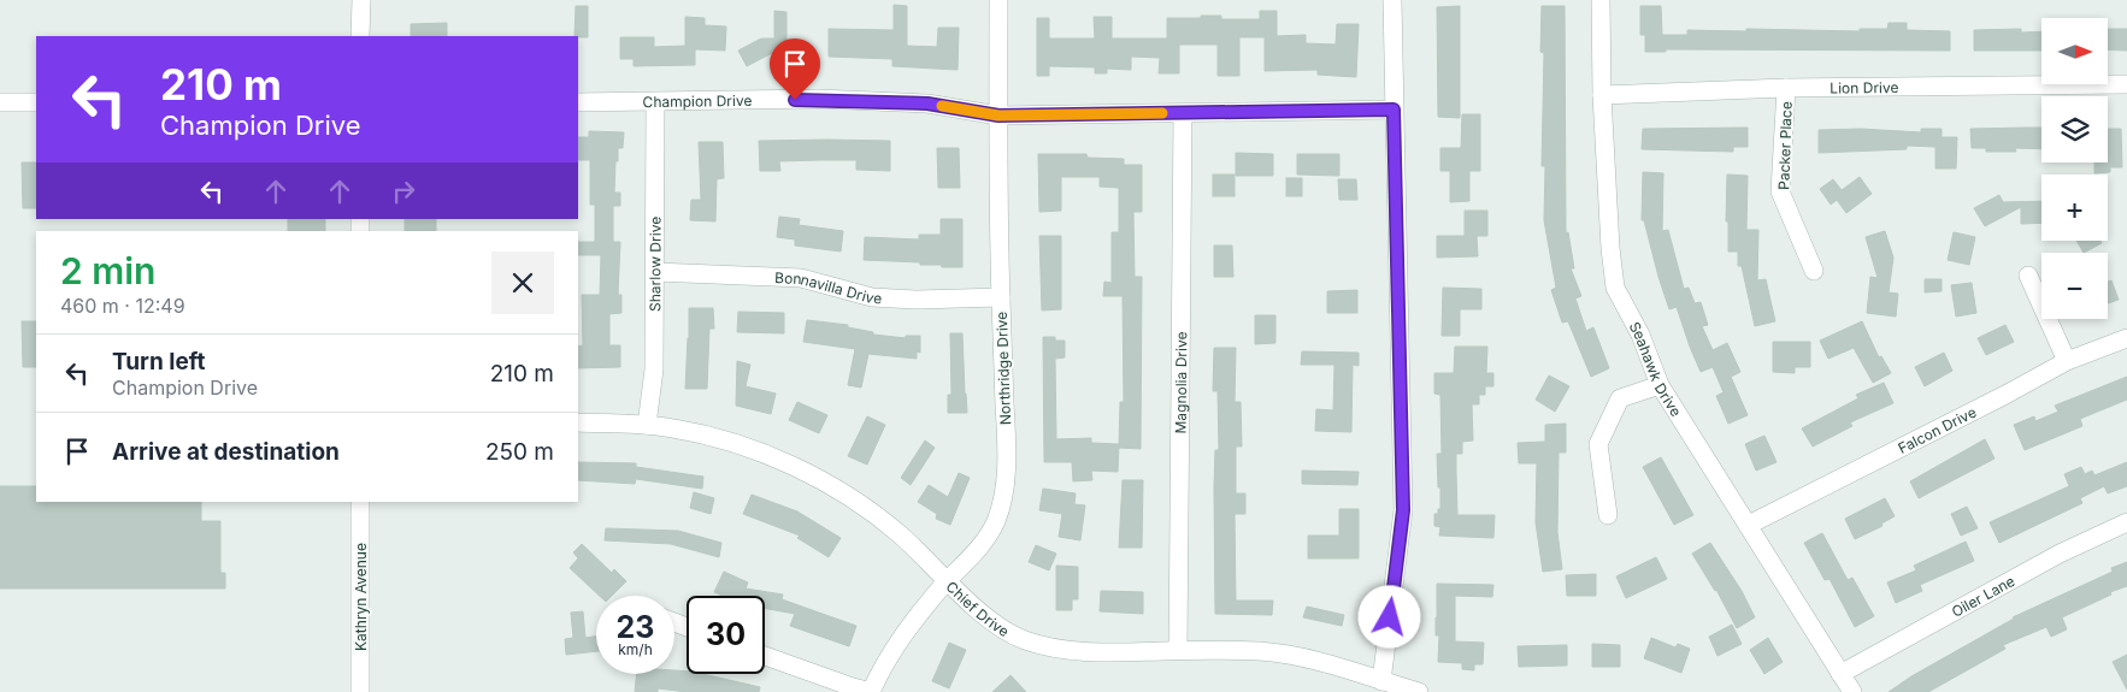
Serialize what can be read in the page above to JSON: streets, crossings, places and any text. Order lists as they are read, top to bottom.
{
  "streets": {
    "street": [
      "Lion Drive",
      "Champion Drive",
      "Packer Place",
      "Sharlow Drive",
      "Bonnavilla Drive",
      "Northridge Drive",
      "Seahawk Drive",
      "Magnolia Drive",
      "Falcon Drive",
      "Oiler Lane",
      "Kathryn Avenue",
      "Chief Drive"
    ]
  },
  "crossings": [
    ["Lion Drive", "Packer Place"],
    ["Lion Drive", "Seahawk Drive"],
    ["Champion Drive", "Sharlow Drive"],
    ["Champion Drive", "Northridge Drive"],
    ["Champion Drive", "Magnolia Drive"],
    ["Sharlow Drive", "Bonnavilla Drive"],
    ["Sharlow Drive", "Chief Drive"],
    ["Bonnavilla Drive", "Northridge Drive"],
    ["Northridge Drive", "Chief Drive"],
    ["Seahawk Drive", "Falcon Drive"],
    ["Seahawk Drive", "Oiler Lane"],
    ["Magnolia Drive", "Chief Drive"]
  ],
  "north": "right",
  "page": {
    "map_buttons": ["+", "−"],
    "turn": ["210 m", "Champion Drive"],
    "heading": ["2 min", "460 m · 12:49"],
    "list": [
      {
        "name": "Turn left",
        "note": "Champion Drive",
        "value": "210 m"
      },
      {
        "name": "Arrive at destination",
        "value": "250 m"
      }
    ],
    "speed": "23 km/h",
    "limit": "30"
  }
}
